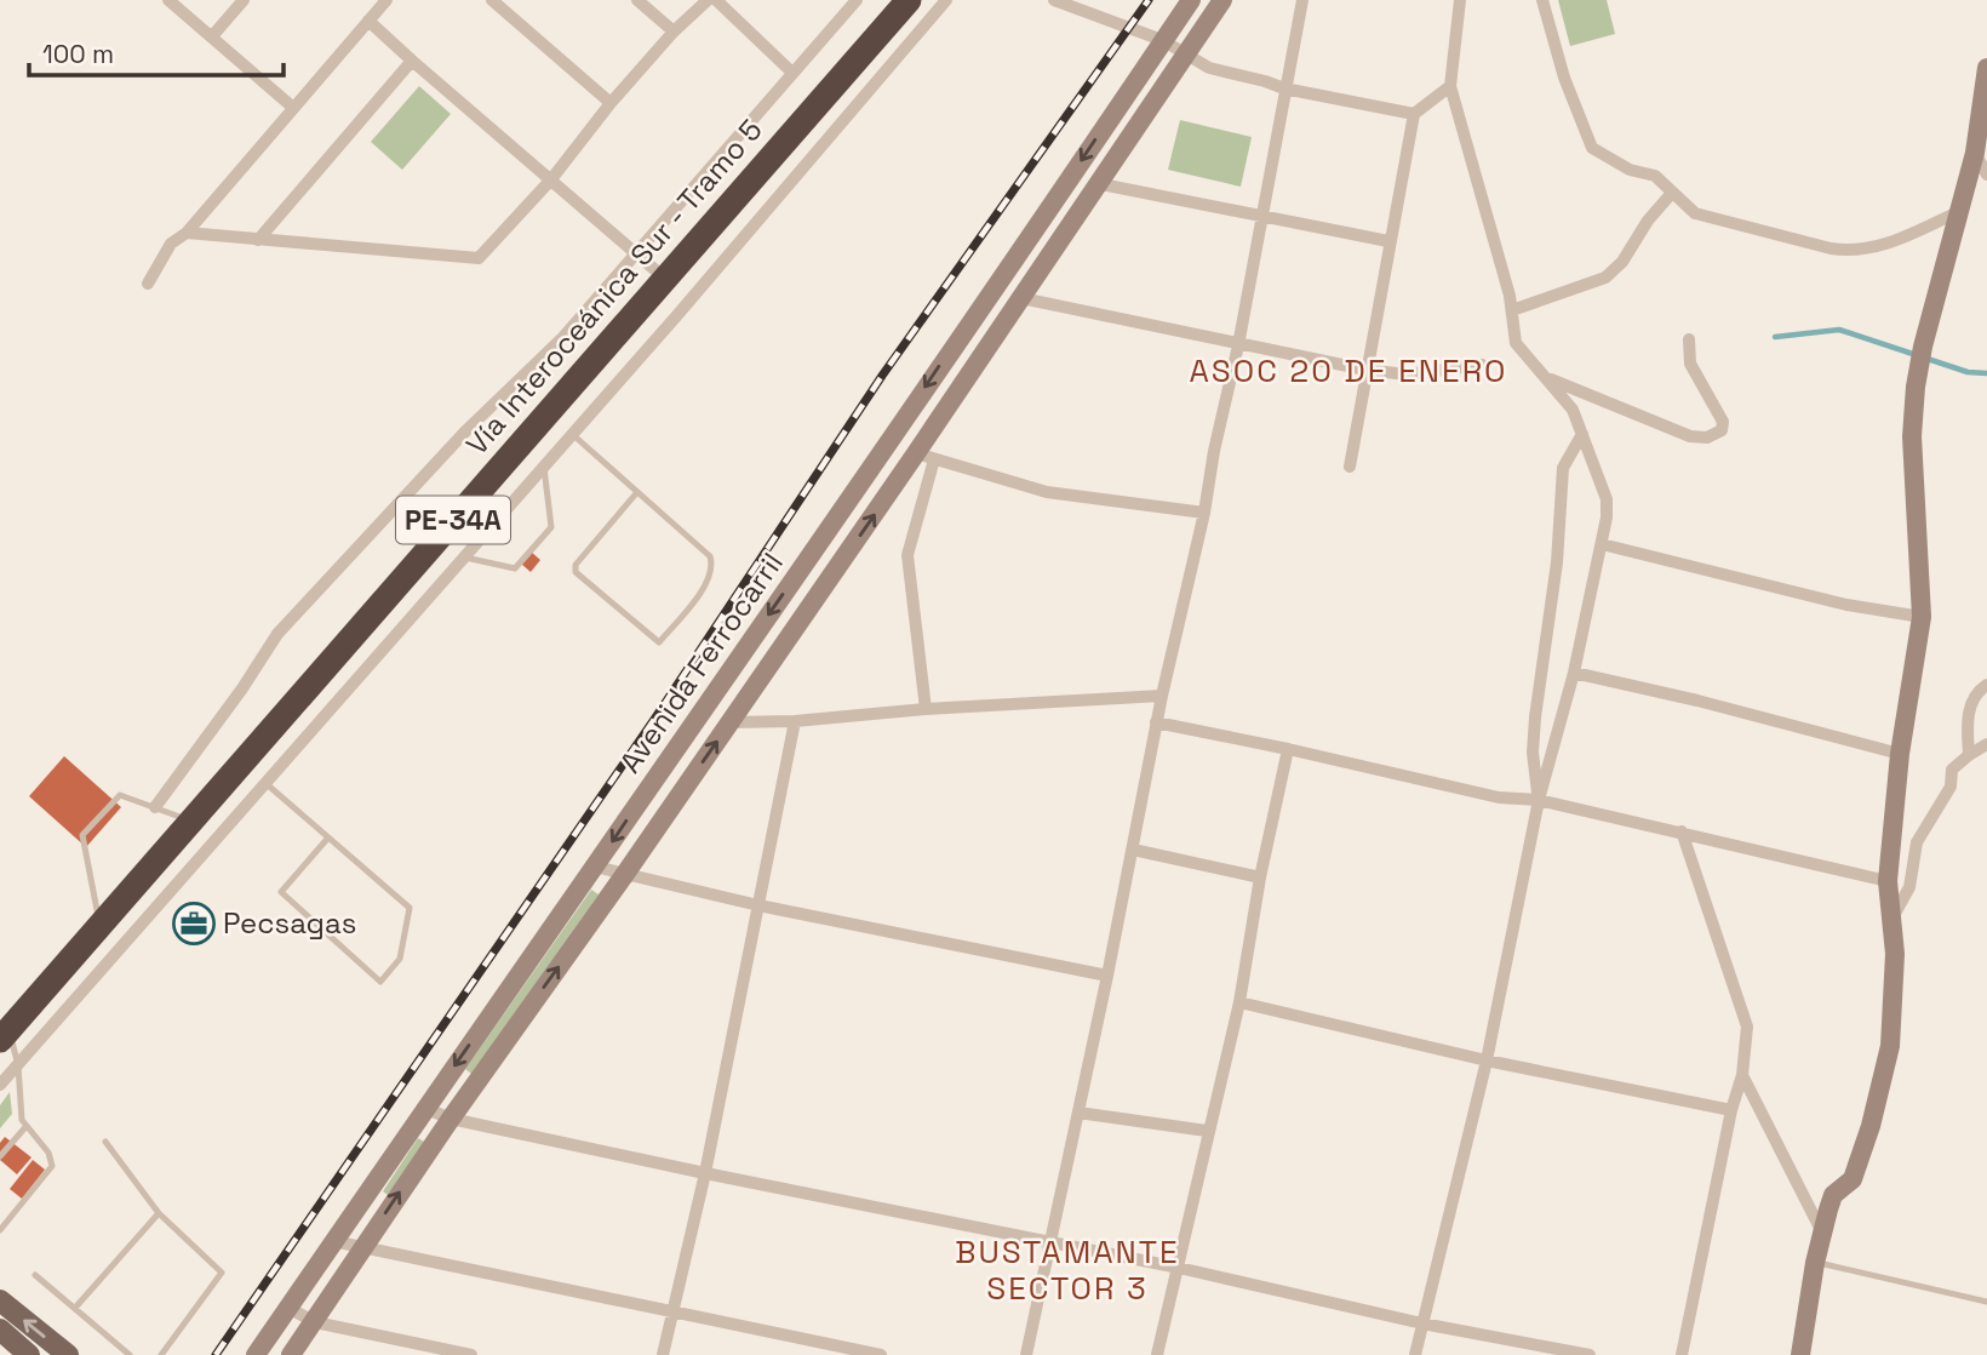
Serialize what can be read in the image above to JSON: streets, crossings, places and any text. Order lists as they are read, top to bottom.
{
  "streets": {
    "highway": ["Vía Interoceánica Sur - Tramo 5", "PE-34A"],
    "main road": ["Avenida Ferrocarril"]
  },
  "districts": ["ASOC 20 DE ENERO", "BUSTAMANTE SECTOR 3"],
  "places": {
    "office": ["Pecsagas"]
  },
  "scale_bar": "100 m"
}
